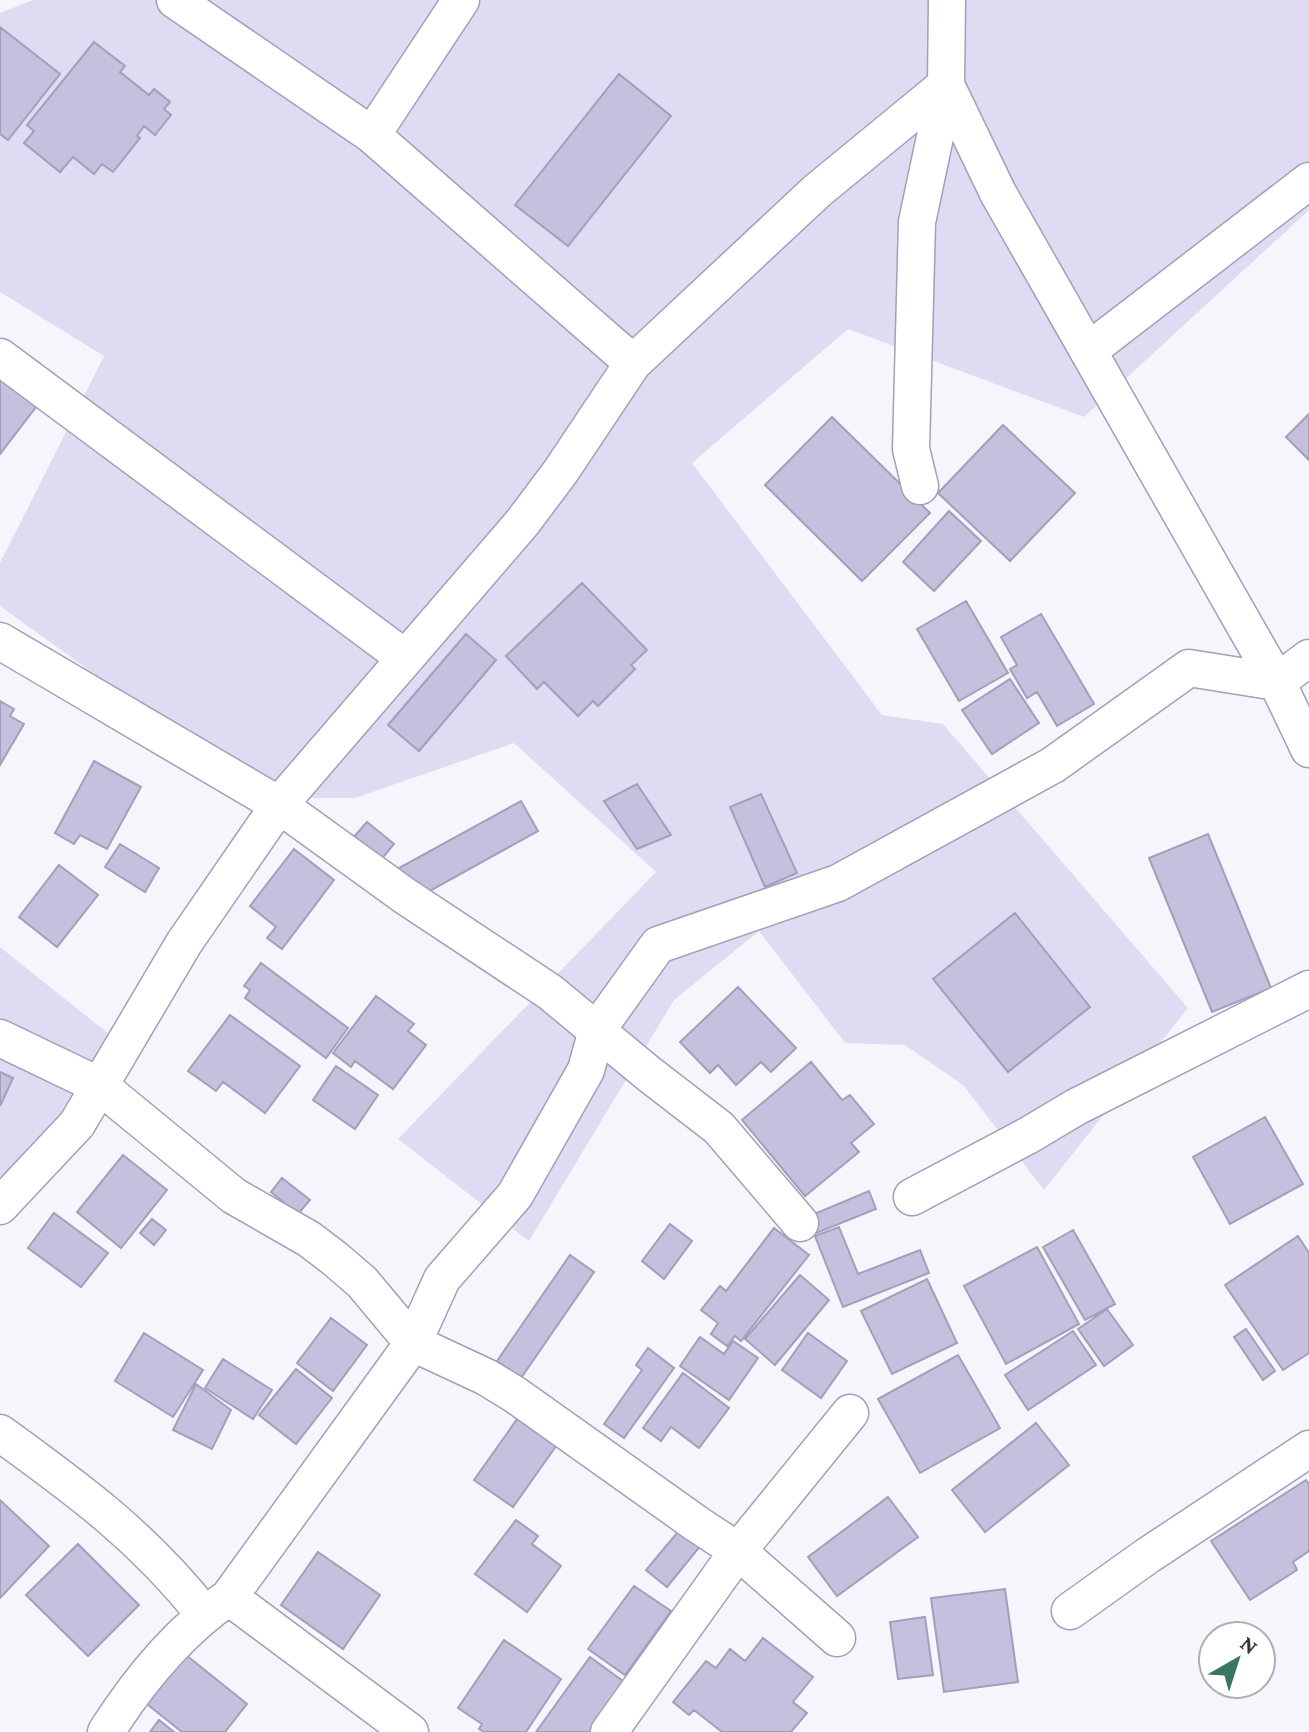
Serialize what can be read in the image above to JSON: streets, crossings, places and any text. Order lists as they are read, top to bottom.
{
  "north": "top right"
}
